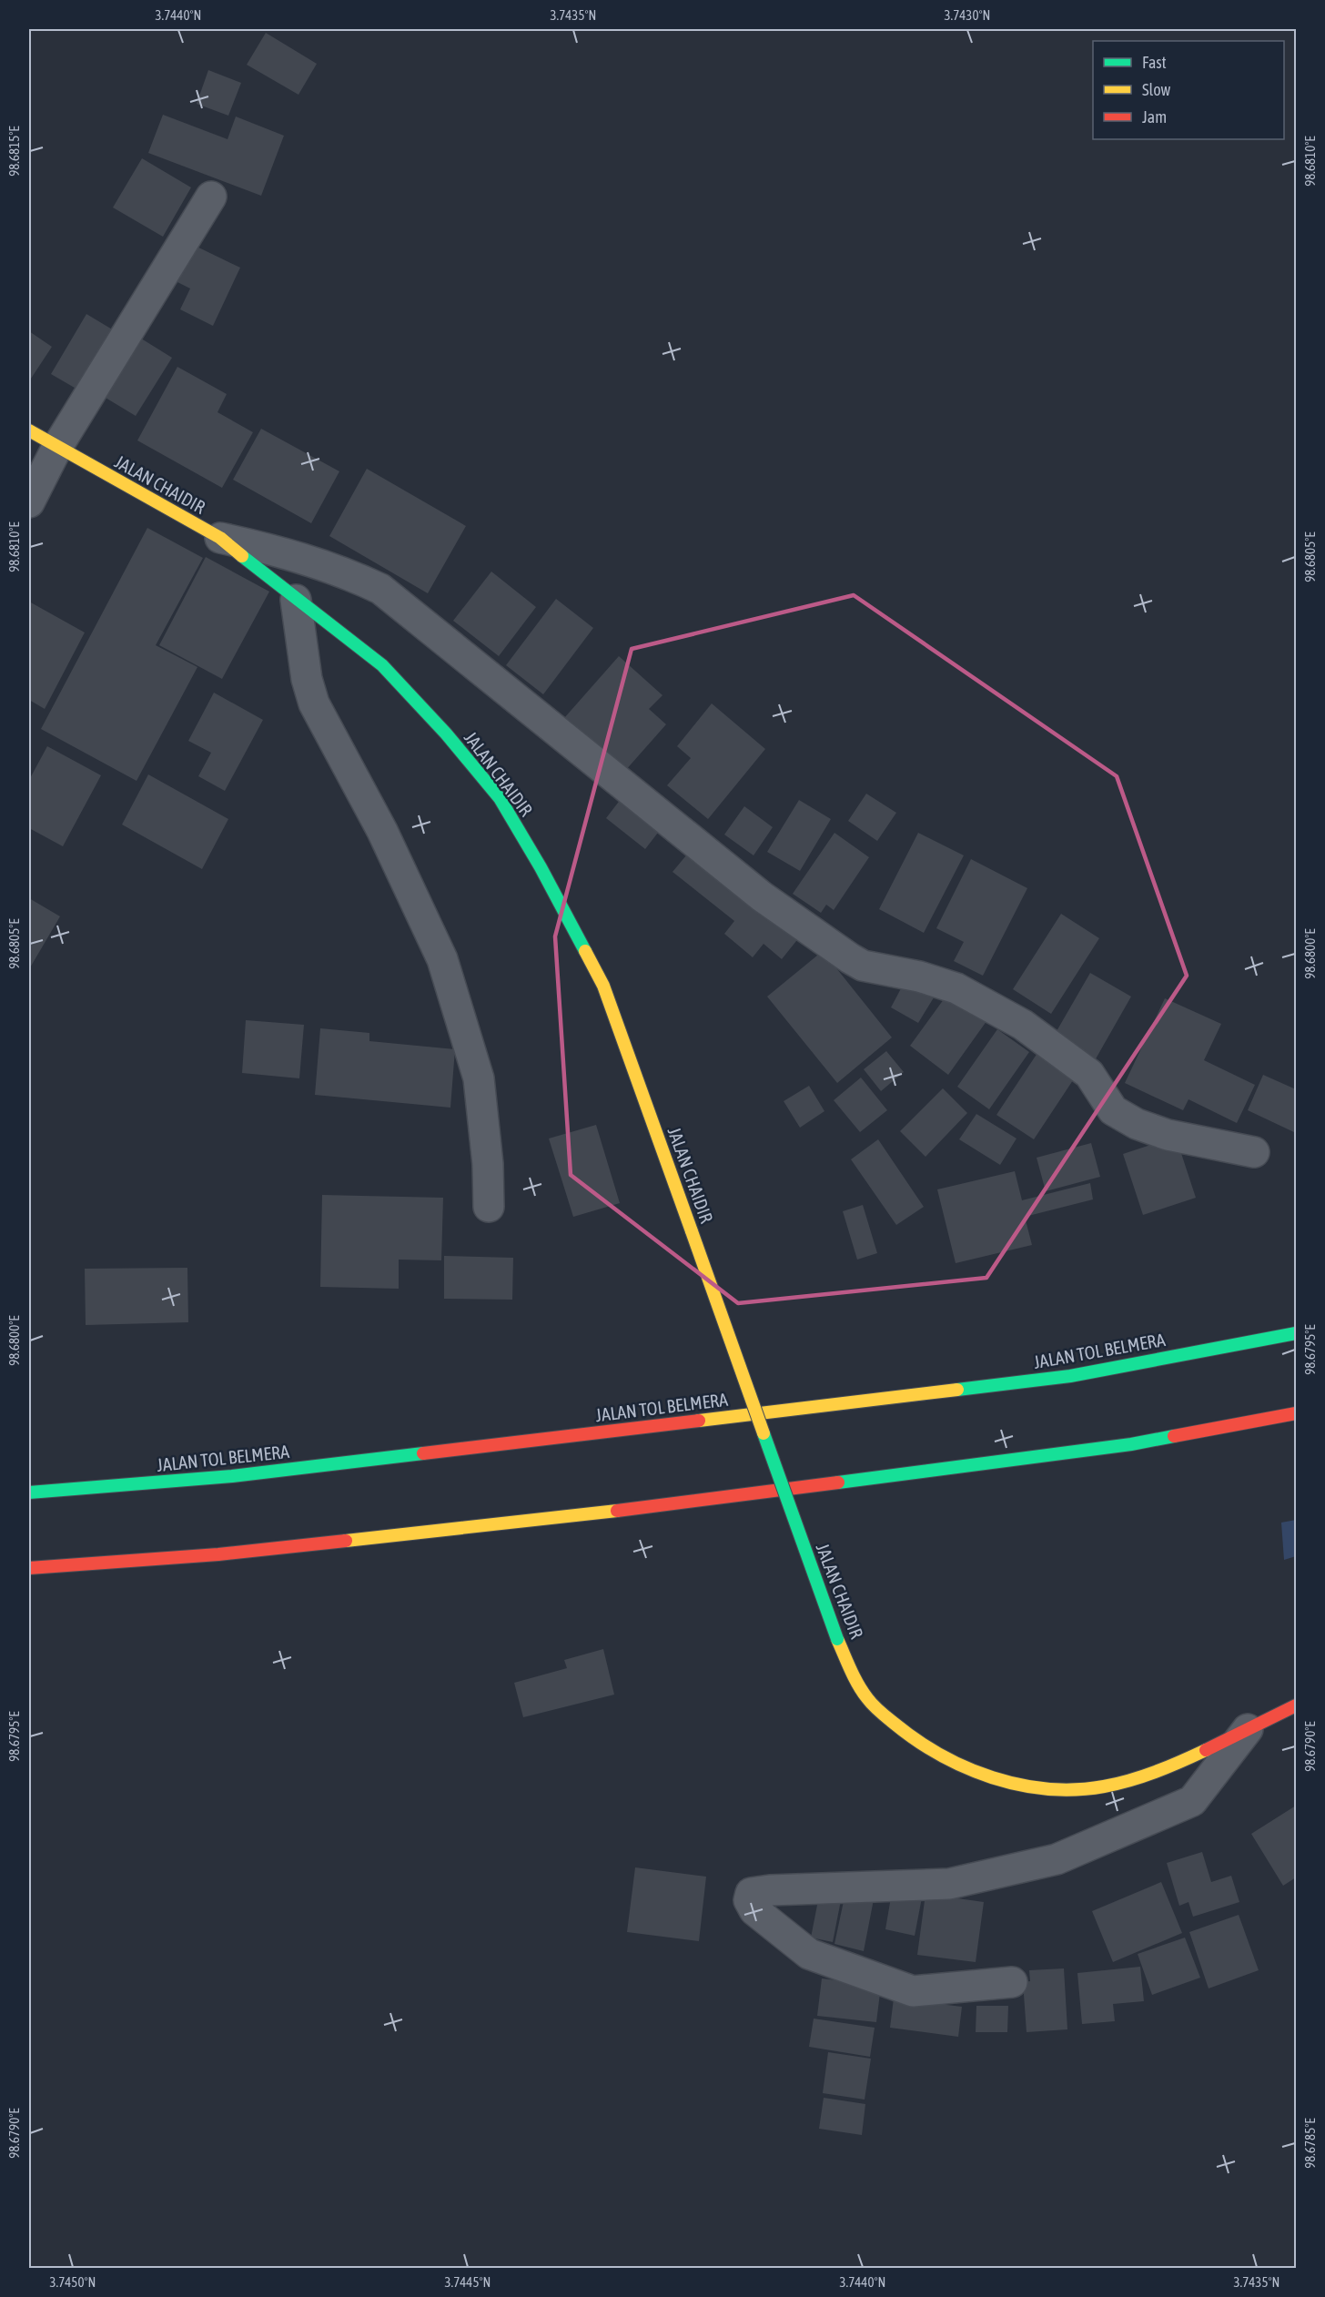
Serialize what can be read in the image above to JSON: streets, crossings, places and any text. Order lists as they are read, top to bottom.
{
  "streets": {
    "main road": ["JALAN CHAIDIR", "JALAN TOL BELMERA"]
  },
  "legend": ["Fast", "Slow", "Jam"],
  "coordinates": [
    "3.7440°N",
    "3.7435°N",
    "3.7430°N",
    "98.6815°E",
    "98.6810°E",
    "98.6805°E",
    "98.6800°E",
    "98.6795°E",
    "98.6790°E",
    "98.6785°E",
    "3.7450°N",
    "3.7445°N"
  ]
}
